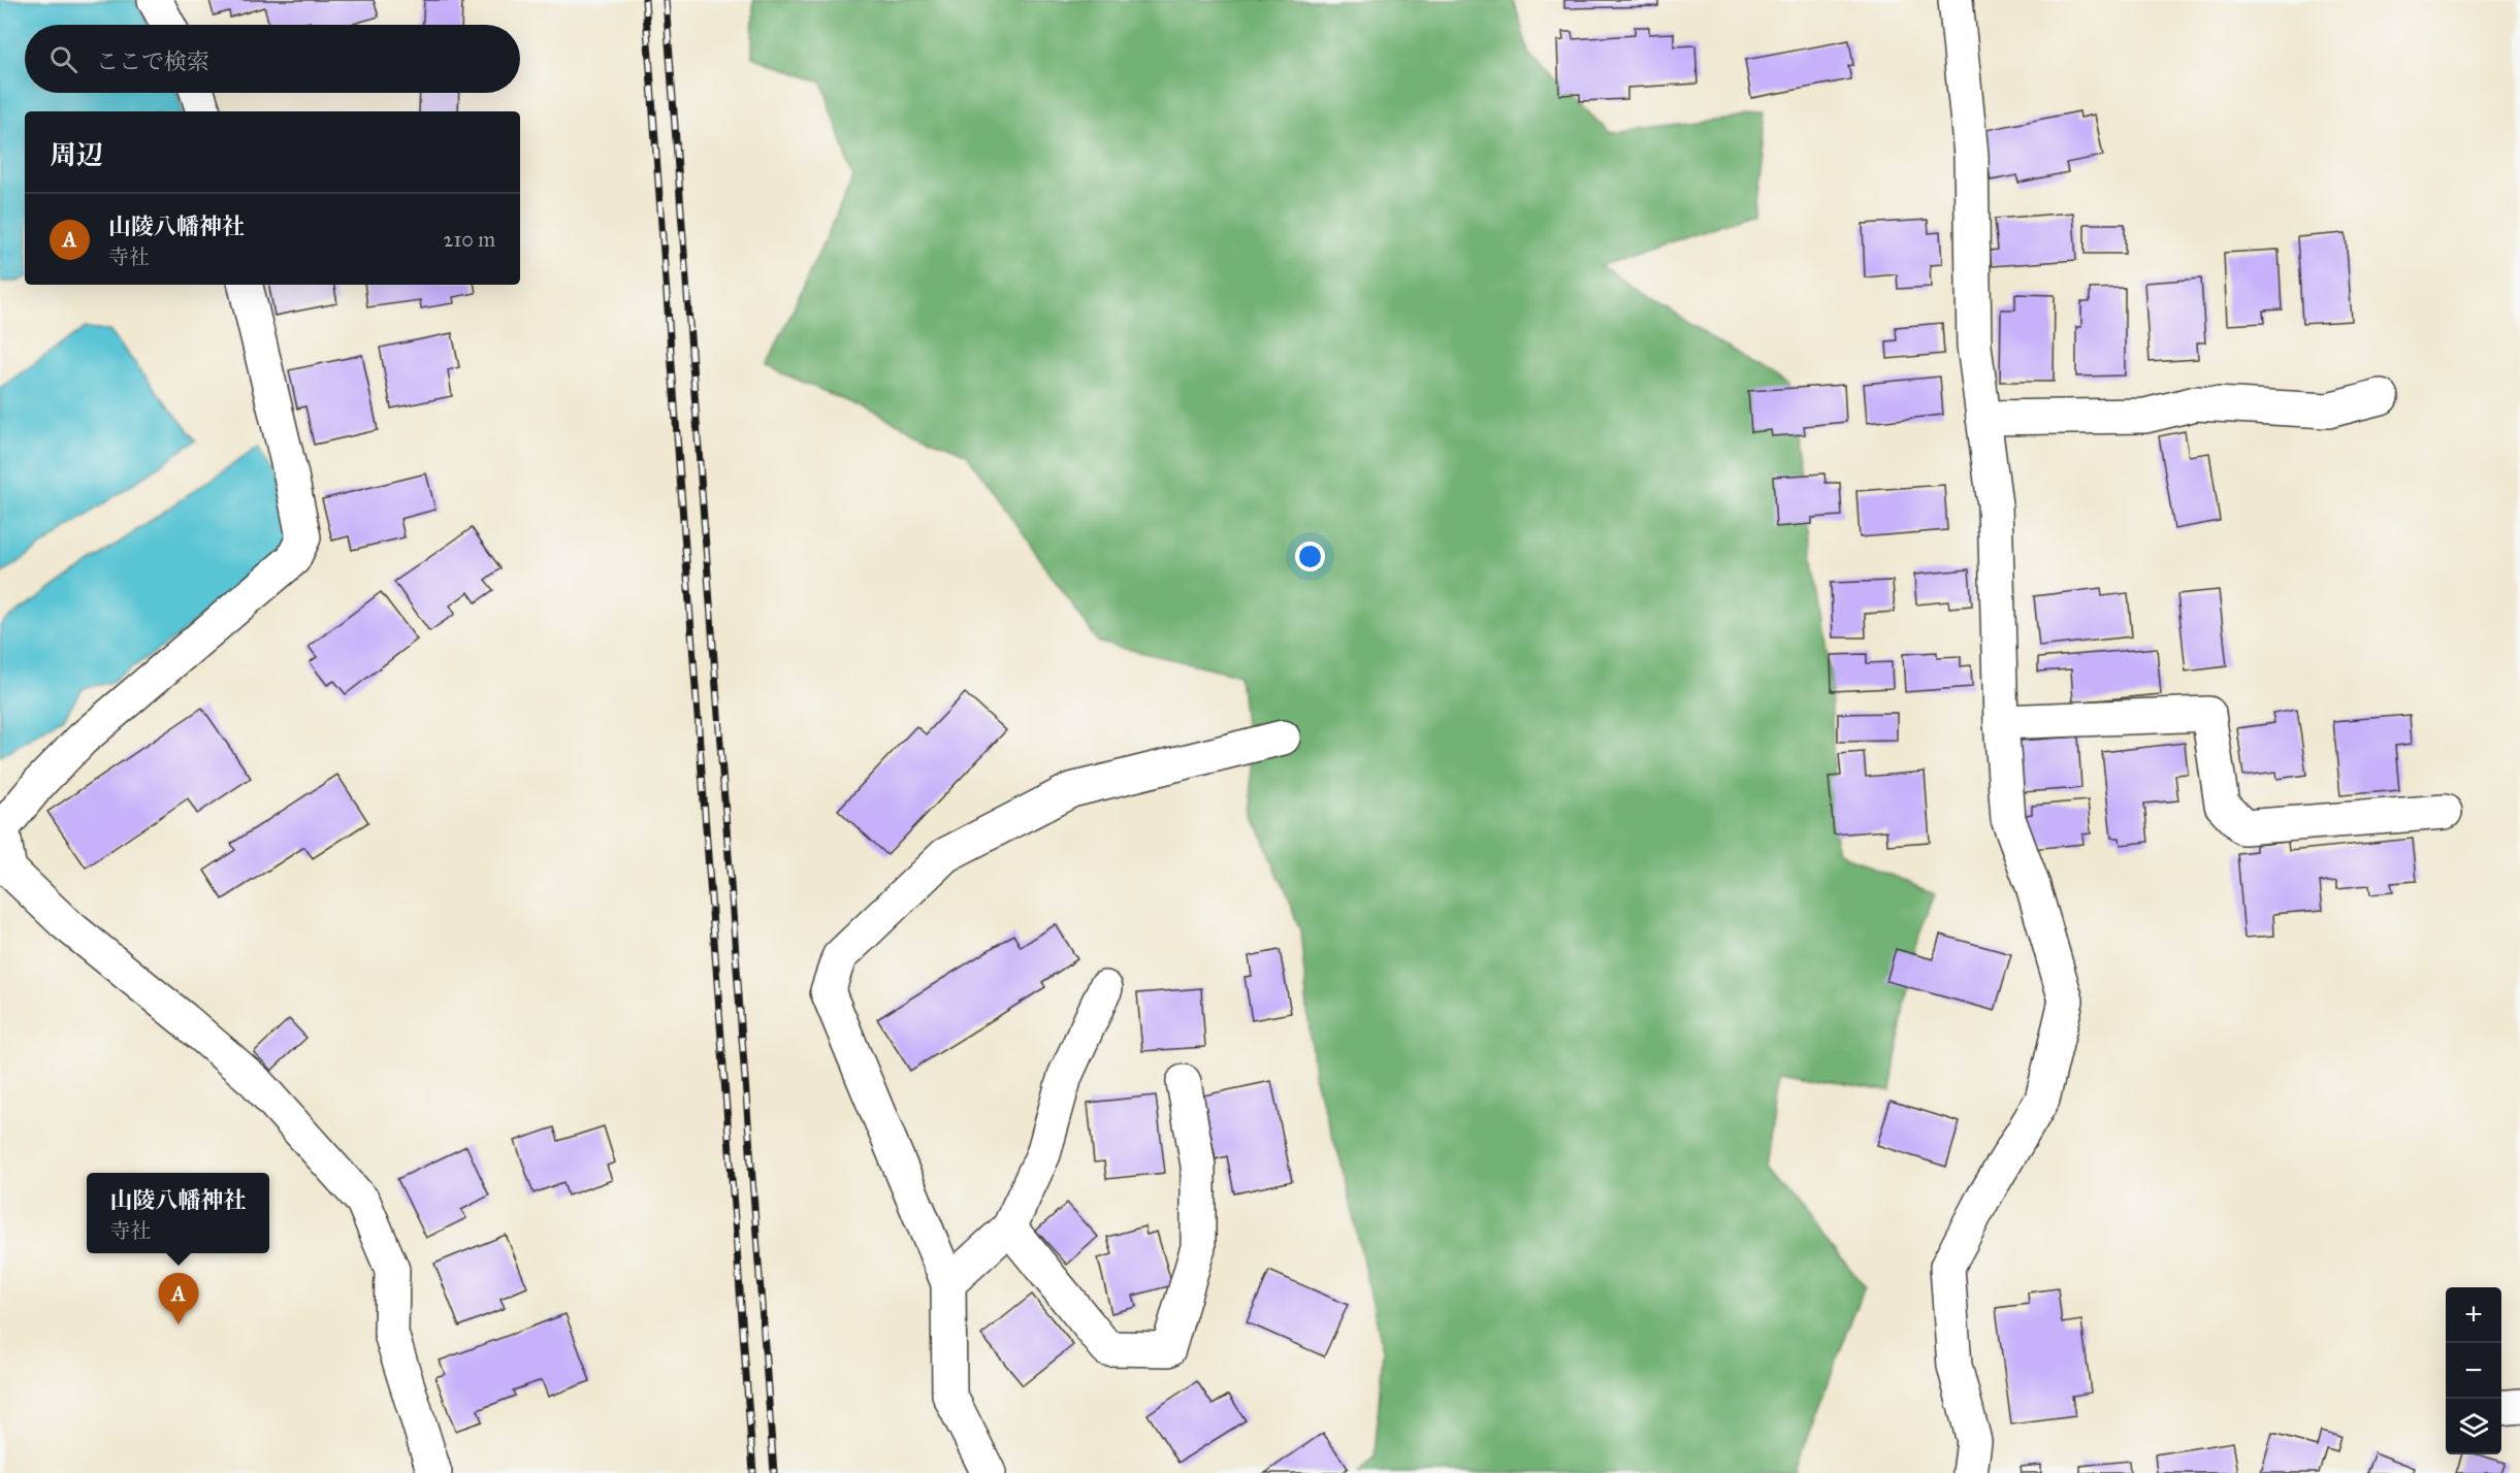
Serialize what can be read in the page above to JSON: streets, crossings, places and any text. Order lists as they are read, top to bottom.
{
  "page": {
    "search": "ここで検索",
    "heading": "周辺",
    "list": [
      {
        "mark": "A",
        "name": "山陵八幡神社",
        "note": "寺社",
        "value": "210 m"
      }
    ],
    "popup": ["山陵八幡神社", "寺社"],
    "pins": "A",
    "map_buttons": ["+", "−"]
  }
}
